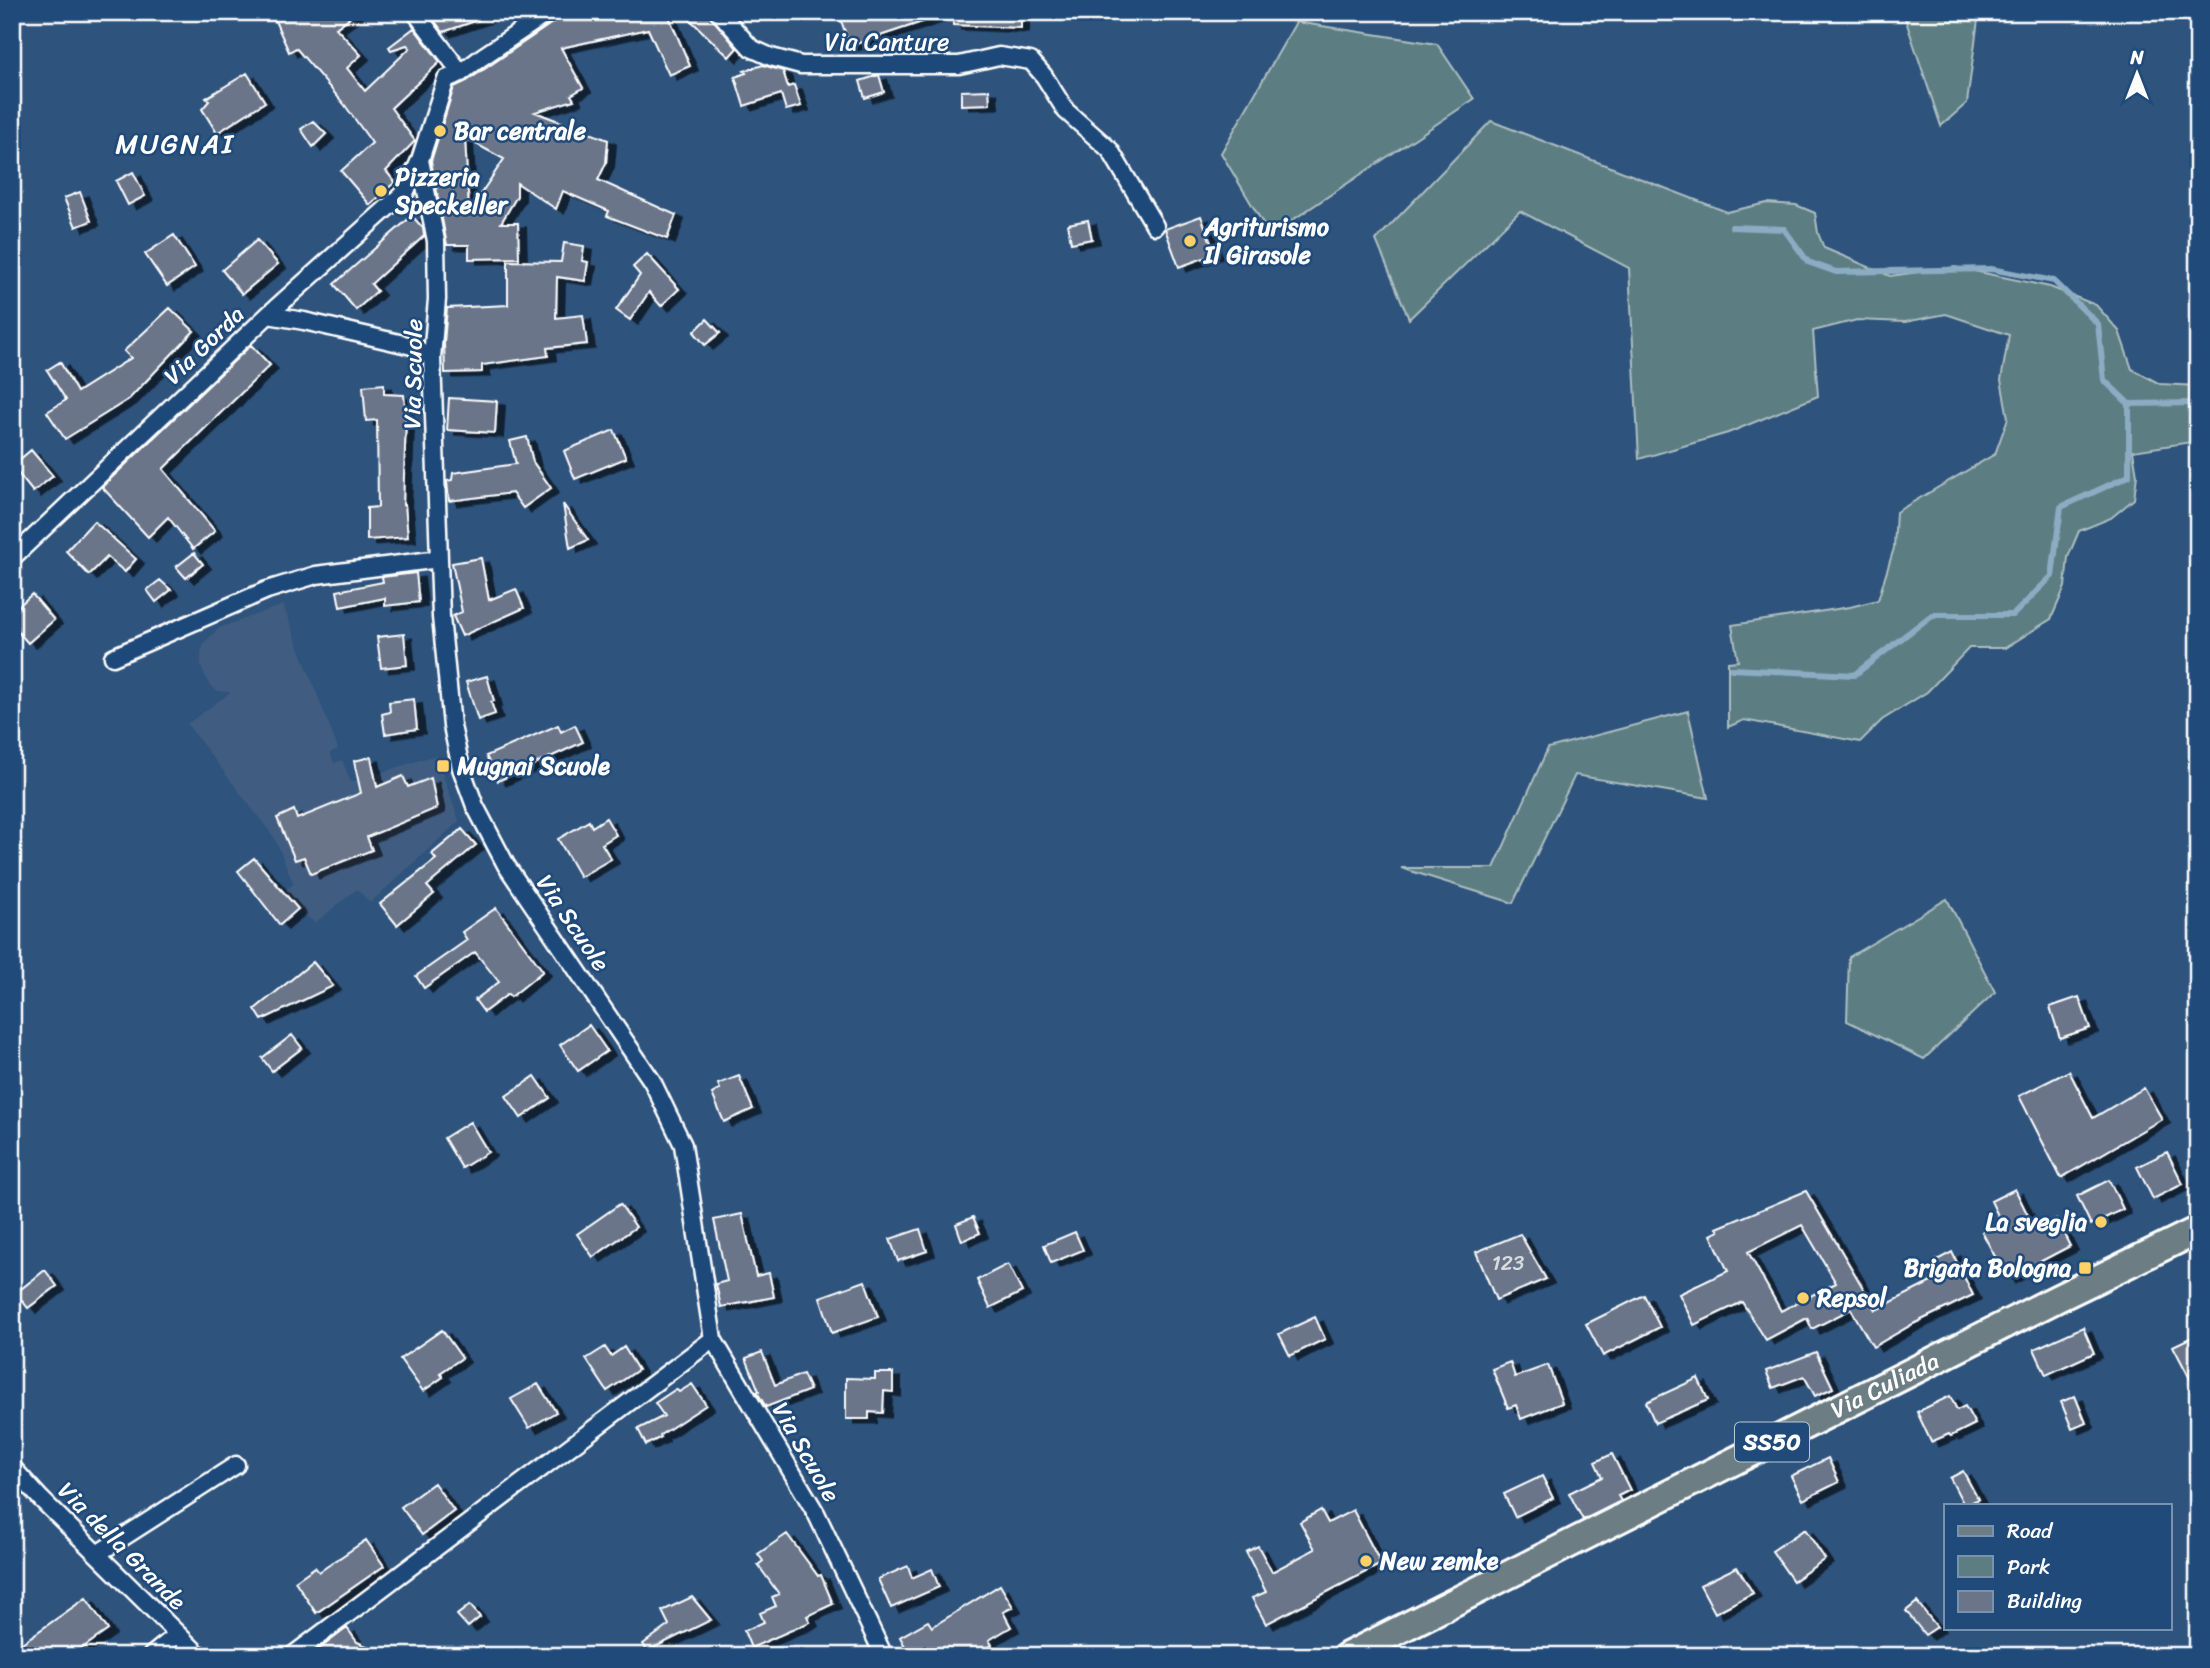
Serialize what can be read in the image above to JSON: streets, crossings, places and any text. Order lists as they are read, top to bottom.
{
  "streets": {
    "main road": ["Via Culiada", "SS50"],
    "street": [
      "Via Canture",
      "Via Gorda",
      "Via Scuole",
      "Via della Grande"
    ]
  },
  "crossings": [
    ["Via Gorda", "Via Scuole"]
  ],
  "districts": ["MUGNAI"],
  "places": {
    "other": [
      "Bar centrale",
      "Pizzeria Speckeller",
      "Agriturismo Il Girasole",
      "La sveglia",
      "Repsol",
      "New zemke"
    ],
    "transit": ["Mugnai Scuole", "Brigata Bologna"]
  },
  "house_numbers": ["123"],
  "legend": ["Road", "Park", "Building"],
  "north": "top"
}
